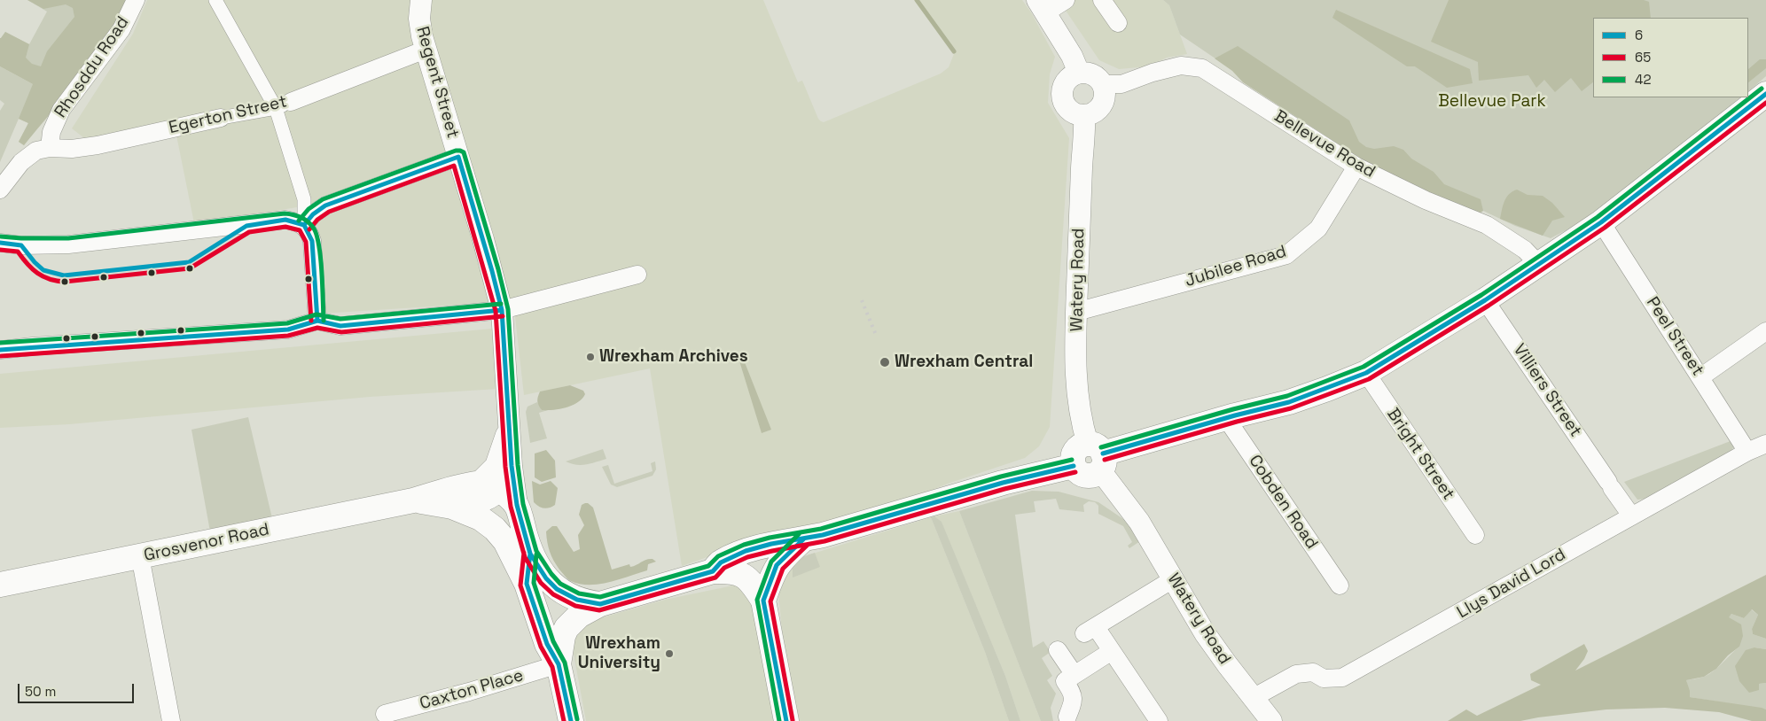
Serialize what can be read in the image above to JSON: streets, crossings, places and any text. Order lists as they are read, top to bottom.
{
  "streets": {
    "main road": ["Regent Street", "Grosvenor Road"],
    "street": [
      "Rhosddu Road",
      "Egerton Street",
      "Bellevue Road",
      "Jubilee Road",
      "Watery Road",
      "Peel Street",
      "Villiers Street",
      "Bright Street",
      "Cobden Road",
      "Llys David Lord",
      "Caxton Place"
    ]
  },
  "crossings": [
    ["Rhosddu Road", "Egerton Street"],
    ["Regent Street", "Egerton Street"],
    ["Regent Street", "Grosvenor Road"],
    ["Bellevue Road", "Jubilee Road"],
    ["Bellevue Road", "Watery Road"],
    ["Jubilee Road", "Watery Road"],
    ["Watery Road", "Llys David Lord"],
    ["Peel Street", "Llys David Lord"],
    ["Villiers Street", "Llys David Lord"]
  ],
  "parks": ["Bellevue Park"],
  "places": ["Wrexham Archives", "Wrexham Central", "Wrexham University"],
  "lines": ["transit line 42", "transit line 6", "transit line 65"],
  "legend": ["6", "65", "42"],
  "scale_bar": "50 m"
}
